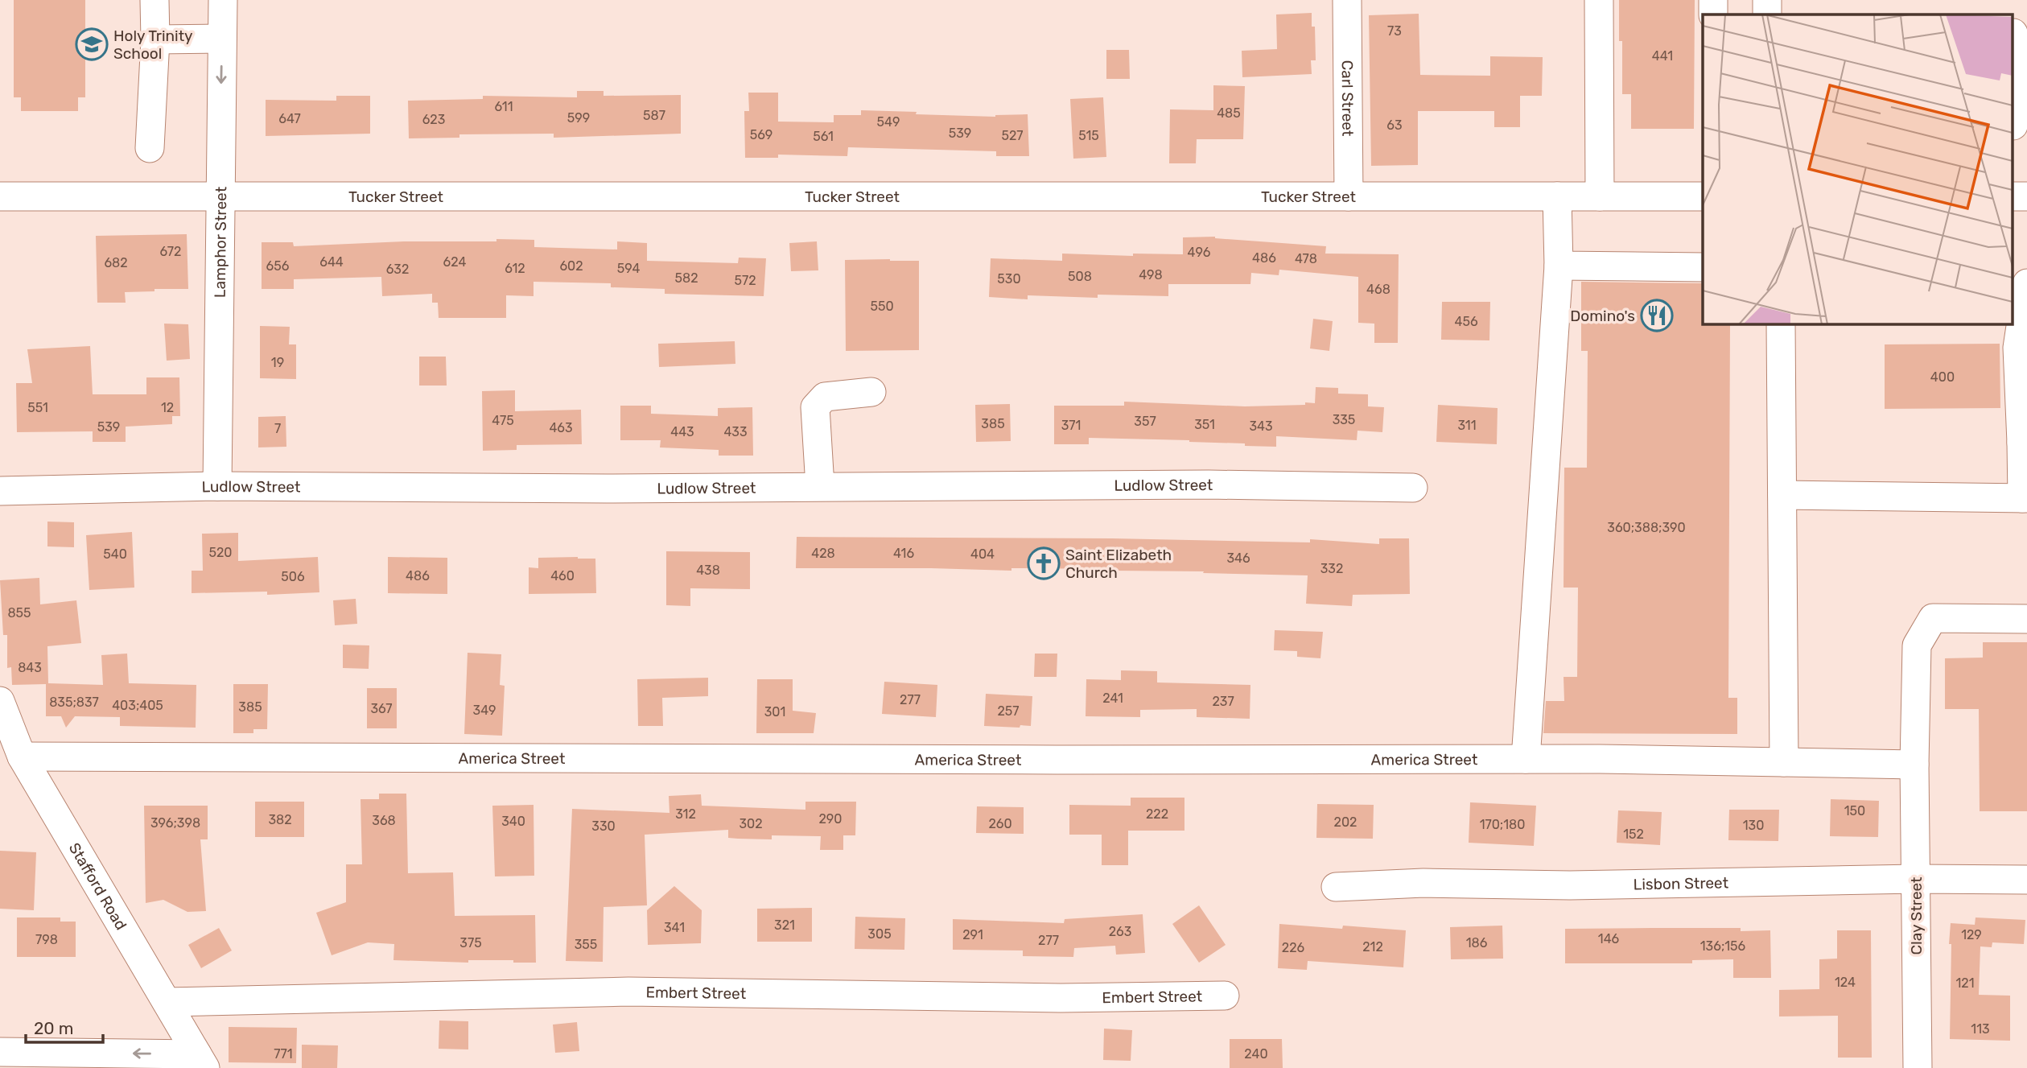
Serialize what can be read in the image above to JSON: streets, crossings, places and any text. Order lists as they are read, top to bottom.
{
  "streets": {
    "street": [
      "Carl Street",
      "Tucker Street",
      "Lamphor Street",
      "Ludlow Street",
      "America Street",
      "Lisbon Street",
      "Stafford Road",
      "Clay Street",
      "Embert Street"
    ]
  },
  "crossings": [
    ["Carl Street", "Tucker Street"],
    ["Tucker Street", "Lamphor Street"],
    ["Lamphor Street", "Ludlow Street"],
    ["America Street", "Stafford Road"],
    ["America Street", "Clay Street"],
    ["Lisbon Street", "Clay Street"],
    ["Stafford Road", "Embert Street"]
  ],
  "places": {
    "school or university": ["Holy Trinity School"],
    "restaurant": ["Domino's"],
    "church": ["Saint Elizabeth Church"]
  },
  "house_numbers": [
    "73",
    "441",
    "611",
    "485",
    "587",
    "599",
    "647",
    "623",
    "549",
    "63",
    "539",
    "569",
    "527",
    "515",
    "561",
    "672",
    "496",
    "486",
    "478",
    "644",
    "624",
    "682",
    "656",
    "602",
    "612",
    "594",
    "632",
    "498",
    "508",
    "582",
    "530",
    "572",
    "468",
    "550",
    "456",
    "19",
    "400",
    "551",
    "12",
    "335",
    "475",
    "357",
    "385",
    "351",
    "371",
    "311",
    "343",
    "539",
    "463",
    "7",
    "443",
    "433",
    "360;388;390",
    "520",
    "428",
    "416",
    "540",
    "404",
    "346",
    "332",
    "438",
    "486",
    "460",
    "506",
    "855",
    "843",
    "241",
    "277",
    "237",
    "835;837",
    "403;405",
    "385",
    "367",
    "349",
    "257",
    "301",
    "150",
    "312",
    "222",
    "290",
    "382",
    "368",
    "340",
    "202",
    "396;398",
    "302",
    "260",
    "170;180",
    "130",
    "330",
    "152",
    "321",
    "341",
    "263",
    "305",
    "291",
    "129",
    "146",
    "798",
    "277",
    "375",
    "186",
    "355",
    "136;156",
    "212",
    "226",
    "124",
    "121",
    "113",
    "771",
    "240"
  ],
  "scale_bar": "20 m"
}
